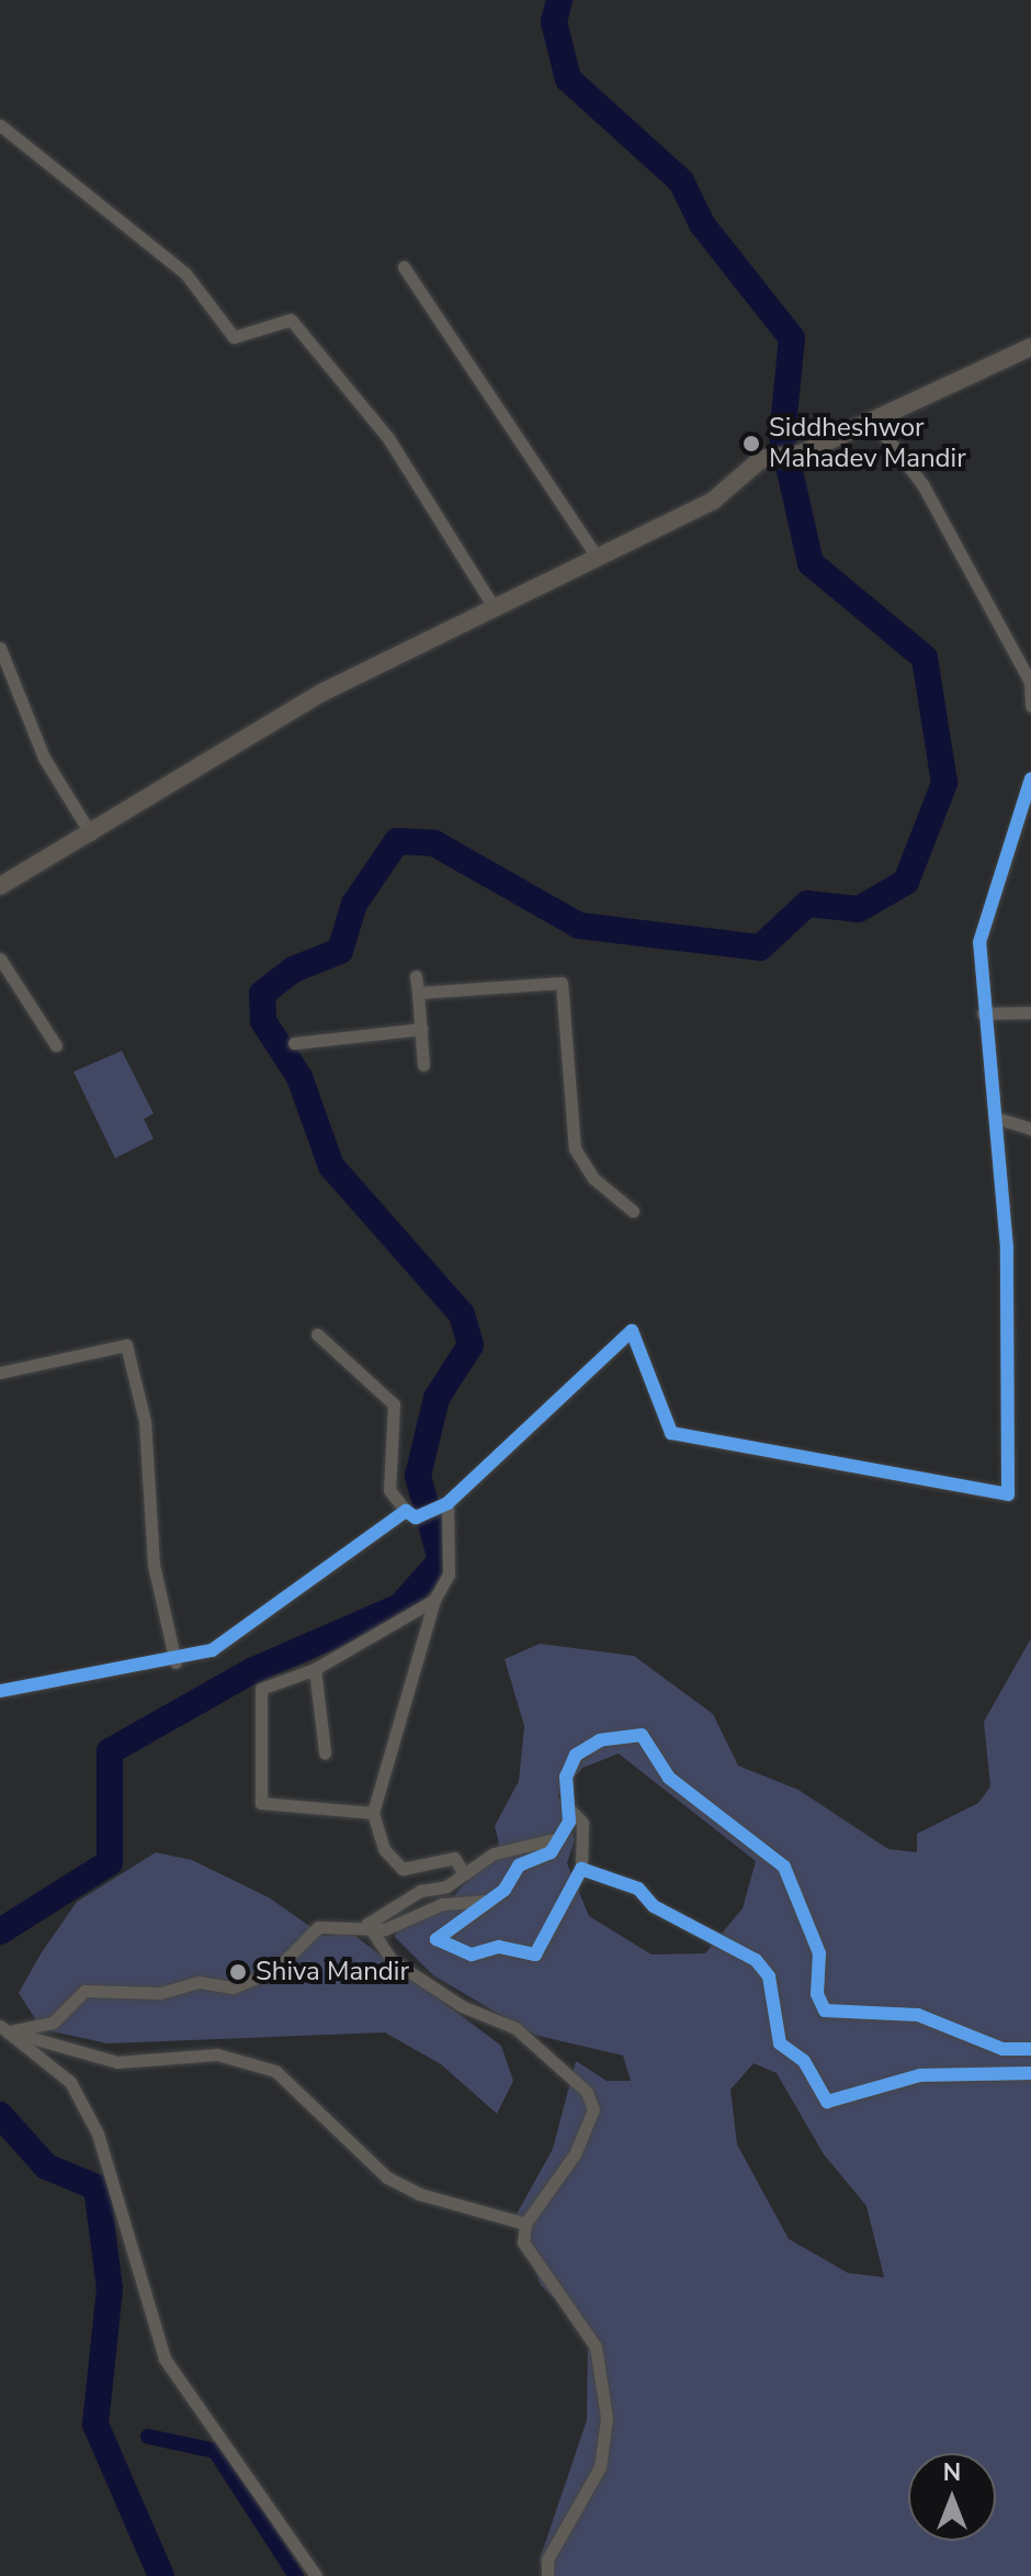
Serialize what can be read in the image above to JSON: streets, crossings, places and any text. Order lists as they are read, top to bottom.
{
  "places": ["Siddheshwor Mahadev Mandir", "Shiva Mandir"],
  "north": "top"
}
